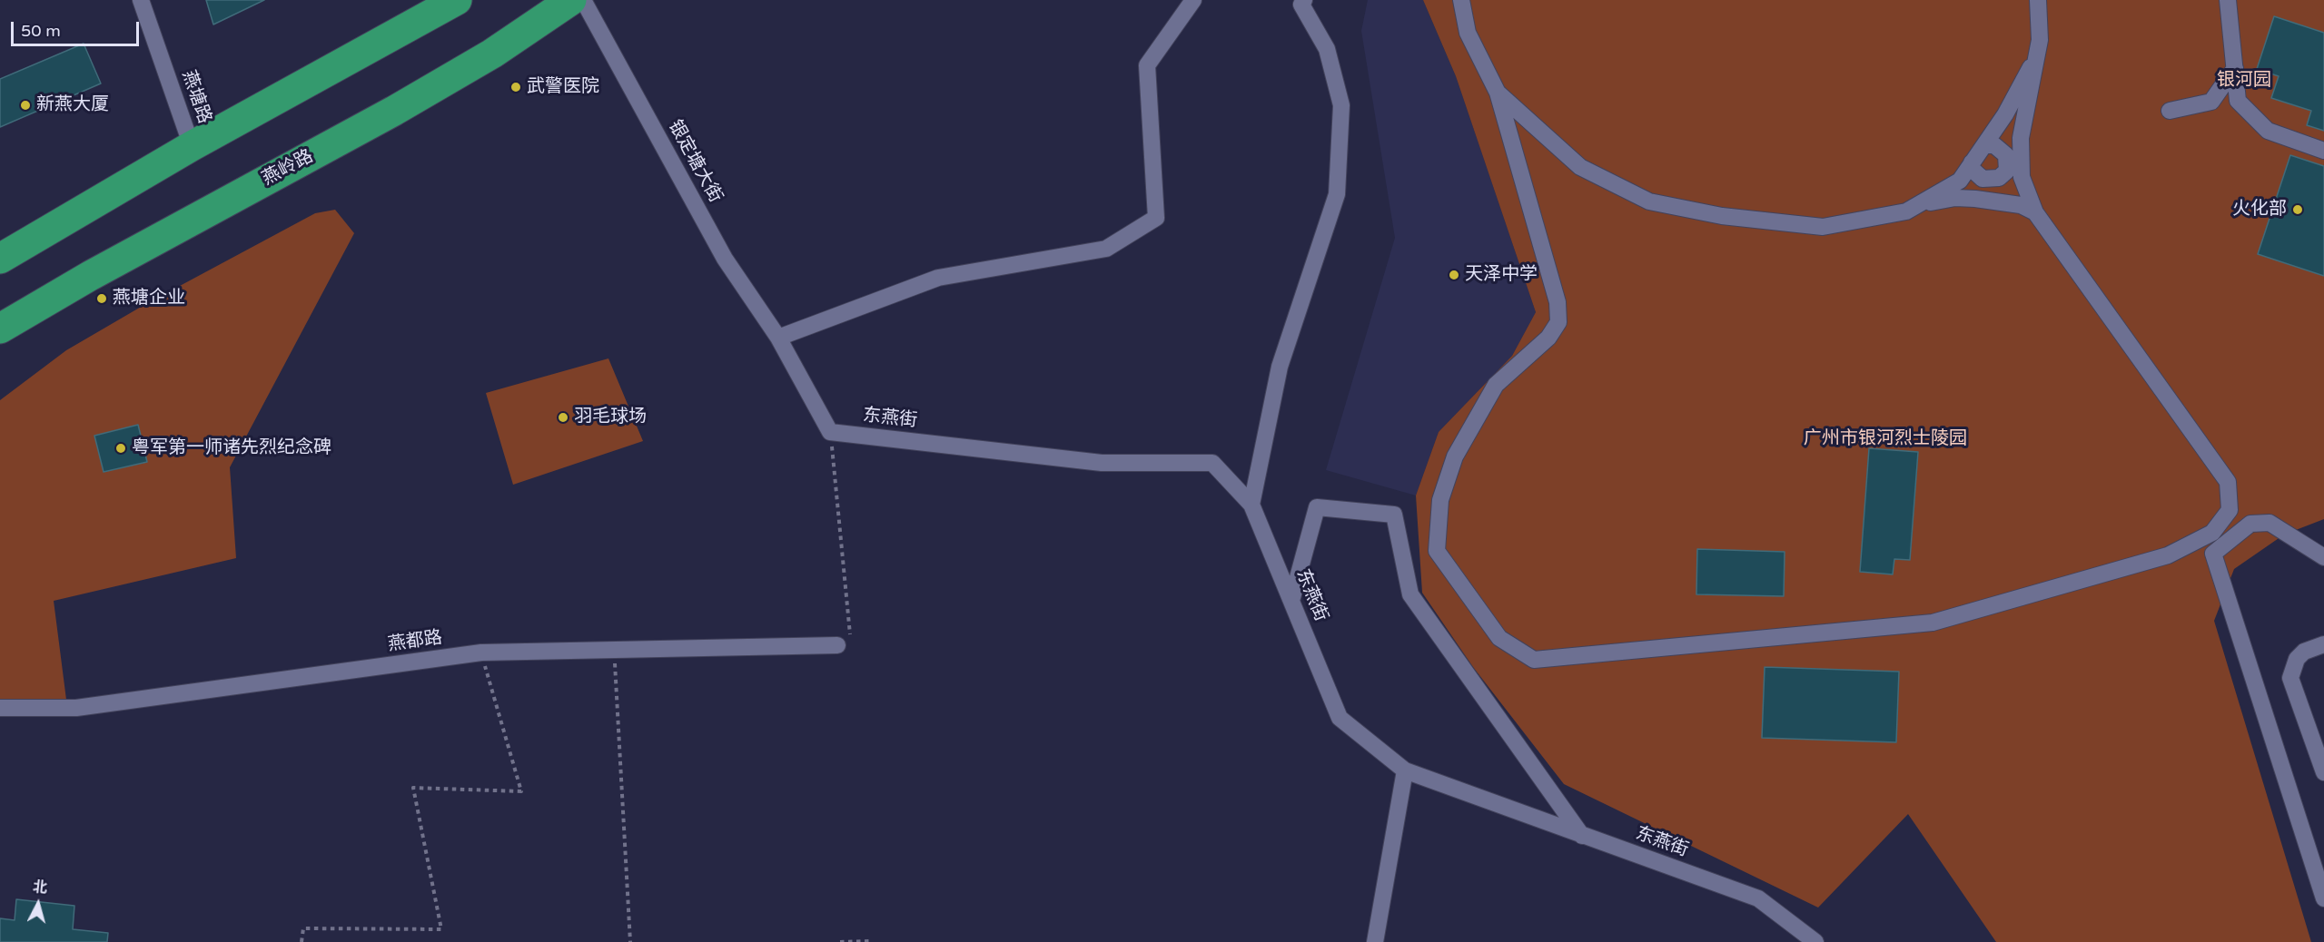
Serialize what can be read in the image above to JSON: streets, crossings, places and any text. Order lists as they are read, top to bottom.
{
  "streets": {
    "highway": ["燕岭路"],
    "street": [
      "燕塘路",
      "银定塘大街",
      "东燕街",
      "燕都路"
    ]
  },
  "parks": ["银河园", "广州市银河烈士陵园"],
  "places": [
    "武警医院",
    "新燕大厦",
    "火化部",
    "天泽中学",
    "燕塘企业",
    "羽毛球场",
    "粤军第一师诸先烈纪念碑"
  ],
  "scale_bar": "50 m",
  "north": "top"
}
